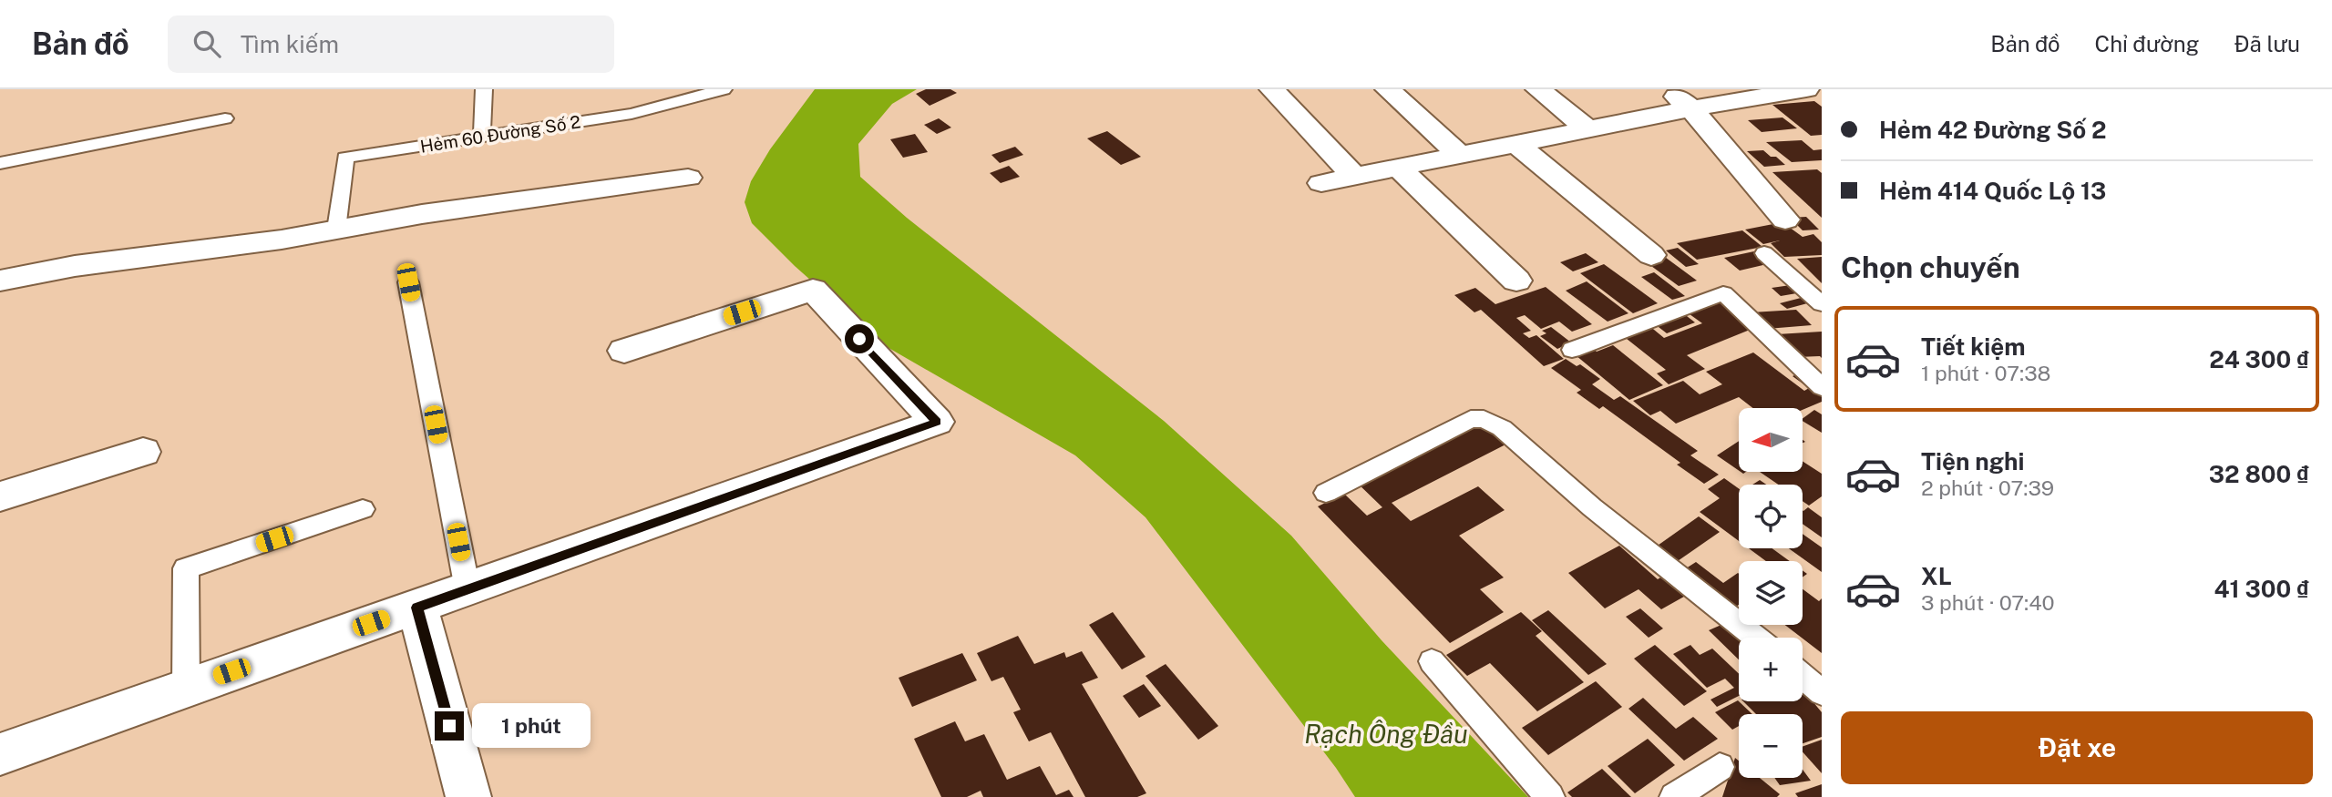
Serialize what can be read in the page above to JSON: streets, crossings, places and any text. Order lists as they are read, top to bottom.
{
  "streets": {
    "lane": ["Hẻm 60 Đường Số 2"]
  },
  "water": ["Rạch Ông Đầu"],
  "north": "left",
  "page": {
    "header": "Bản đồ",
    "search": "Tìm kiếm",
    "nav": ["Bản đồ", "Chỉ đường", "Đã lưu"],
    "banner": ["Hẻm 42 Đường Số 2", "Hẻm 414 Quốc Lộ 13"],
    "heading": "Chọn chuyến",
    "list": [
      {
        "name": "Tiết kiệm",
        "note": "1 phút · 07:38",
        "value": "24 300 ₫"
      },
      {
        "name": "Tiện nghi",
        "note": "2 phút · 07:39",
        "value": "32 800 ₫"
      },
      {
        "name": "XL",
        "note": "3 phút · 07:40",
        "value": "41 300 ₫"
      }
    ],
    "map_buttons": ["+", "−"],
    "buttons": "Đặt xe",
    "bubble": "1 phút"
  }
}
